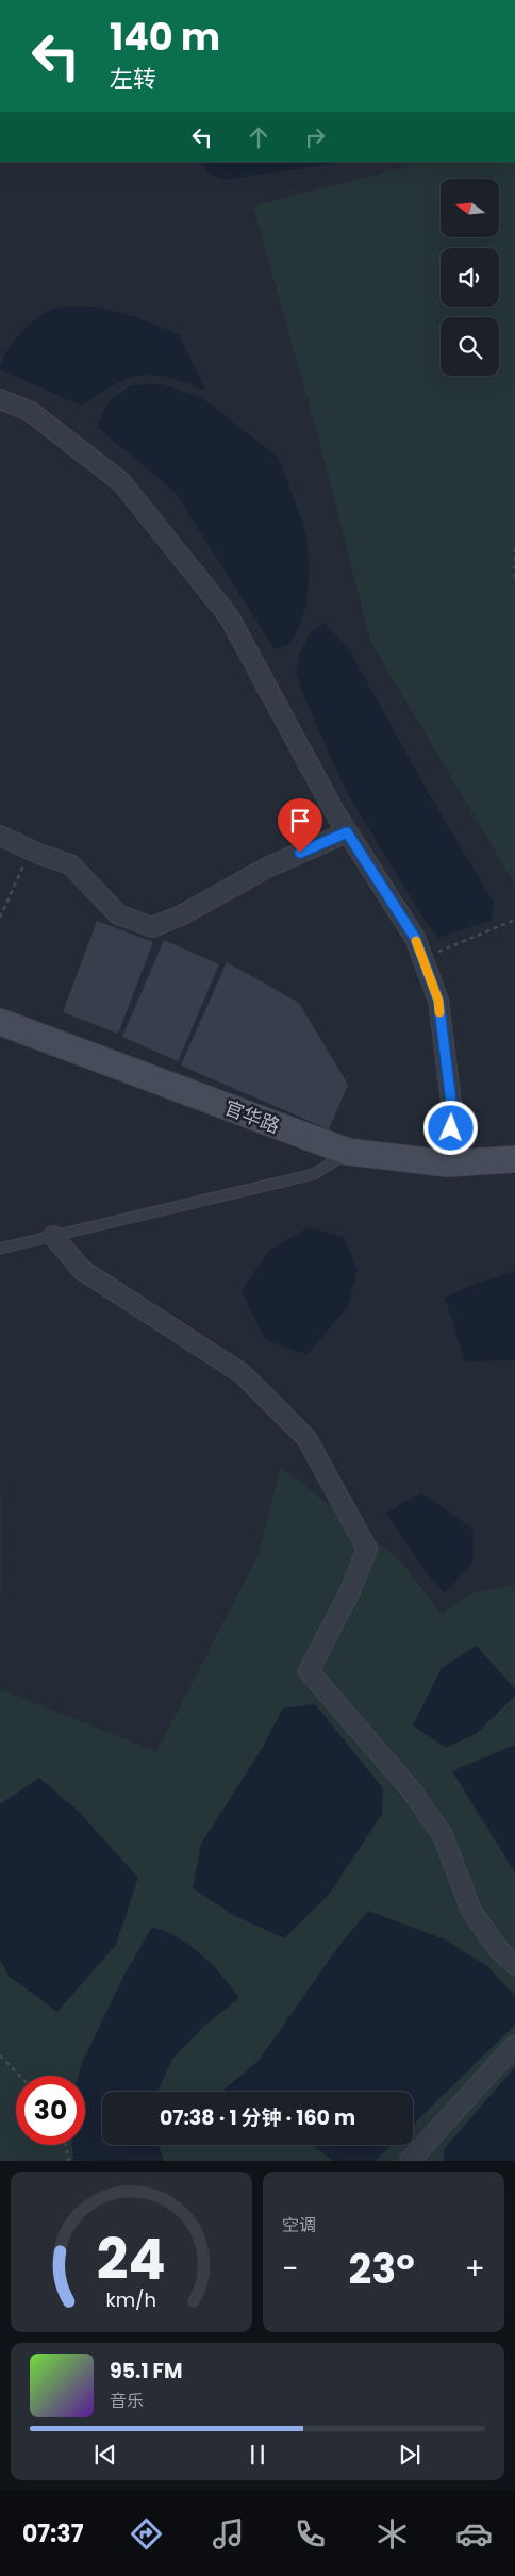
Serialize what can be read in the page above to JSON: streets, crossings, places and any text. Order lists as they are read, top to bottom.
{
  "streets": {
    "main road": ["官华路"]
  },
  "north": "left",
  "page": {
    "turn": ["140 m", "左转"],
    "limit": "30",
    "trip": "07:38 · 1 分钟 · 160 m",
    "tile": "空调",
    "heat": ["−", "23°", "+"],
    "song": ["95.1 FM", "音乐"],
    "tabs": "07:37",
    "gauge": ["24", "km/h"]
  }
}
